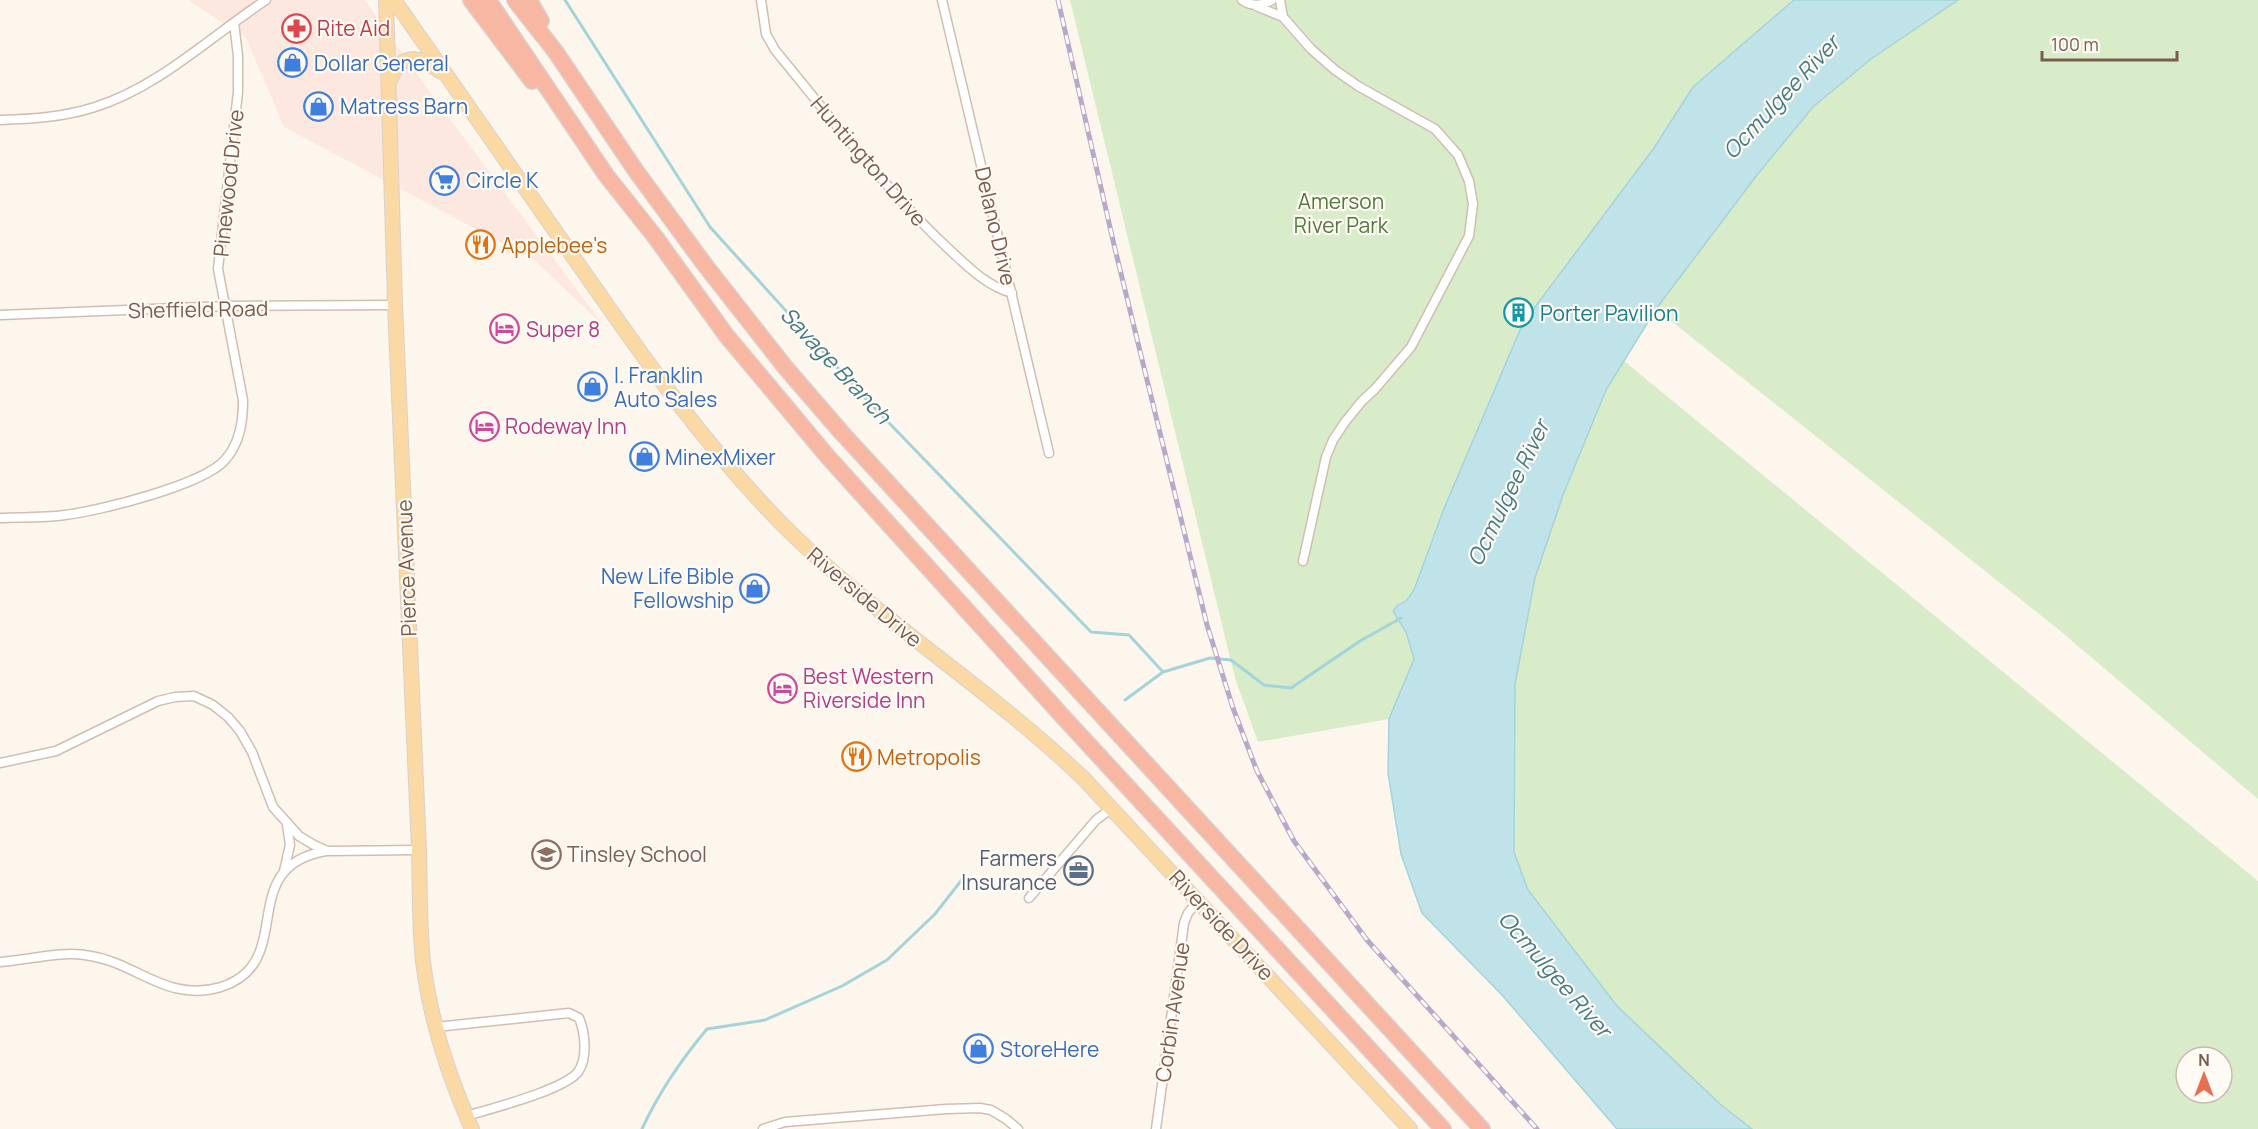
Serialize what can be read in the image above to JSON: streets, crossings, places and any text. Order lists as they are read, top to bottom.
{
  "streets": {
    "main road": ["Pierce Avenue", "Riverside Drive"],
    "street": [
      "Huntington Drive",
      "Pinewood Drive",
      "Delano Drive",
      "Sheffield Road",
      "Corbin Avenue"
    ]
  },
  "crossings": [
    ["Huntington Drive", "Delano Drive"],
    ["Pinewood Drive", "Sheffield Road"],
    ["Sheffield Road", "Pierce Avenue"],
    ["Riverside Drive", "Corbin Avenue"]
  ],
  "water": ["Ocmulgee River", "Savage Branch"],
  "parks": ["Amerson River Park"],
  "places": {
    "pharmacy": ["Rite Aid"],
    "shop": [
      "Dollar General",
      "Matress Barn",
      "I. Franklin Auto Sales",
      "MinexMixer",
      "New Life Bible Fellowship",
      "StoreHere"
    ],
    "supermarket": ["Circle K"],
    "restaurant": ["Applebee's", "Metropolis"],
    "building": ["Porter Pavilion"],
    "hotel": ["Super 8", "Rodeway Inn", "Best Western Riverside Inn"],
    "school or university": ["Tinsley School"],
    "office": ["Farmers Insurance"]
  },
  "scale_bar": "100 m",
  "north": "top"
}
